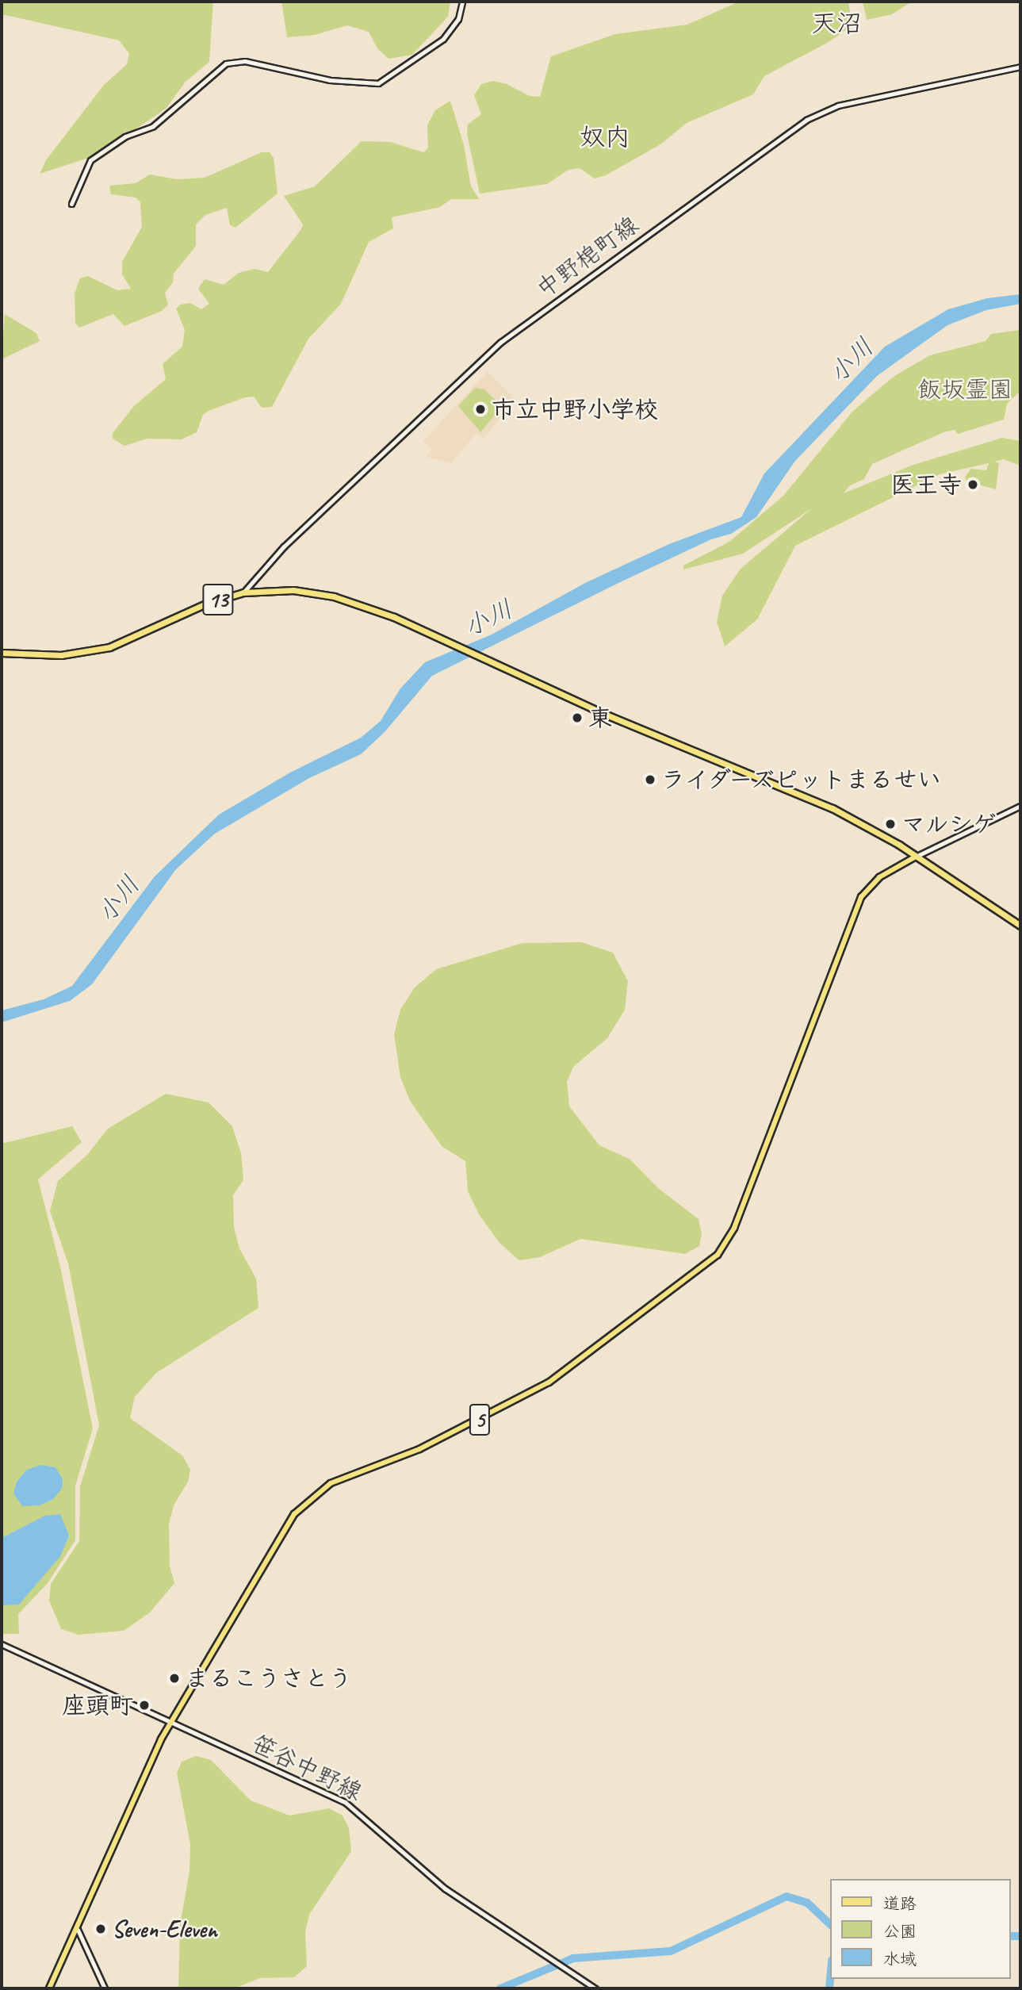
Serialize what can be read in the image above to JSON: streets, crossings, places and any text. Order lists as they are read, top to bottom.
{
  "streets": {
    "highway": ["13"],
    "main road": ["5"],
    "street": ["中野梍町線", "笹谷中野線"]
  },
  "crossings": [
    ["中野梍町線", "13"],
    ["13", "5"],
    ["5", "笹谷中野線"]
  ],
  "districts": ["天沼", "奴内"],
  "water": ["小川"],
  "parks": ["飯坂霊園"],
  "places": [
    "市立中野小学校",
    "医王寺",
    "東",
    "ライダーズピットまるせい",
    "マルシゲ",
    "まるこうさとう",
    "座頭町",
    "Seven-Eleven"
  ],
  "legend": ["道路", "公園", "水域"]
}
